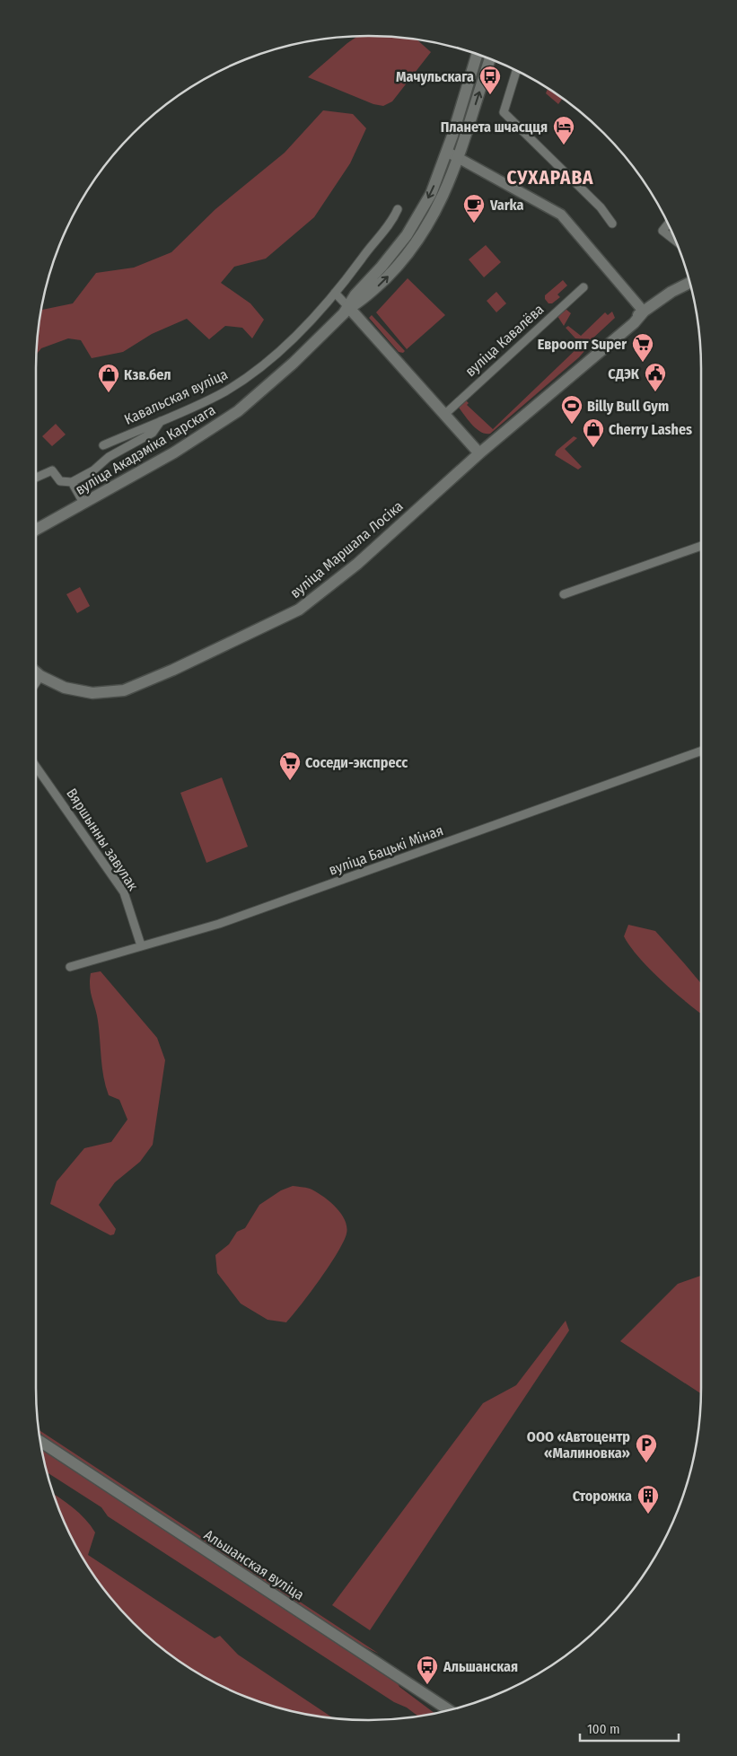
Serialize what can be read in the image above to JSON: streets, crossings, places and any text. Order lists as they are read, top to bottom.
{
  "streets": {
    "main road": ["вуліца Акадэміка Карскага", "вуліца Маршала Лосіка", "Альшанская вуліца"],
    "street": [
      "вуліца Кавалёва",
      "Кавальская вуліца",
      "Вяршынны завулак",
      "вуліца Бацькі Міная"
    ]
  },
  "crossings": [
    ["Вяршынны завулак", "вуліца Бацькі Міная"]
  ],
  "districts": ["СУХАРАВА"],
  "places": {
    "bus stop": ["Мачульскага", "Альшанская"],
    "hotel": ["Планета шчасцця"],
    "cafe": ["Varka"],
    "supermarket": ["Евроопт Super", "Соседи-экспресс"],
    "public building": ["СДЭК"],
    "shop": ["Кзв.бел", "Cherry Lashes"],
    "sports": ["Billy Bull Gym"],
    "parking": ["ООО «Автоцентр «Малиновка»"],
    "building": ["Сторожка"]
  },
  "scale_bar": "100 m"
}
